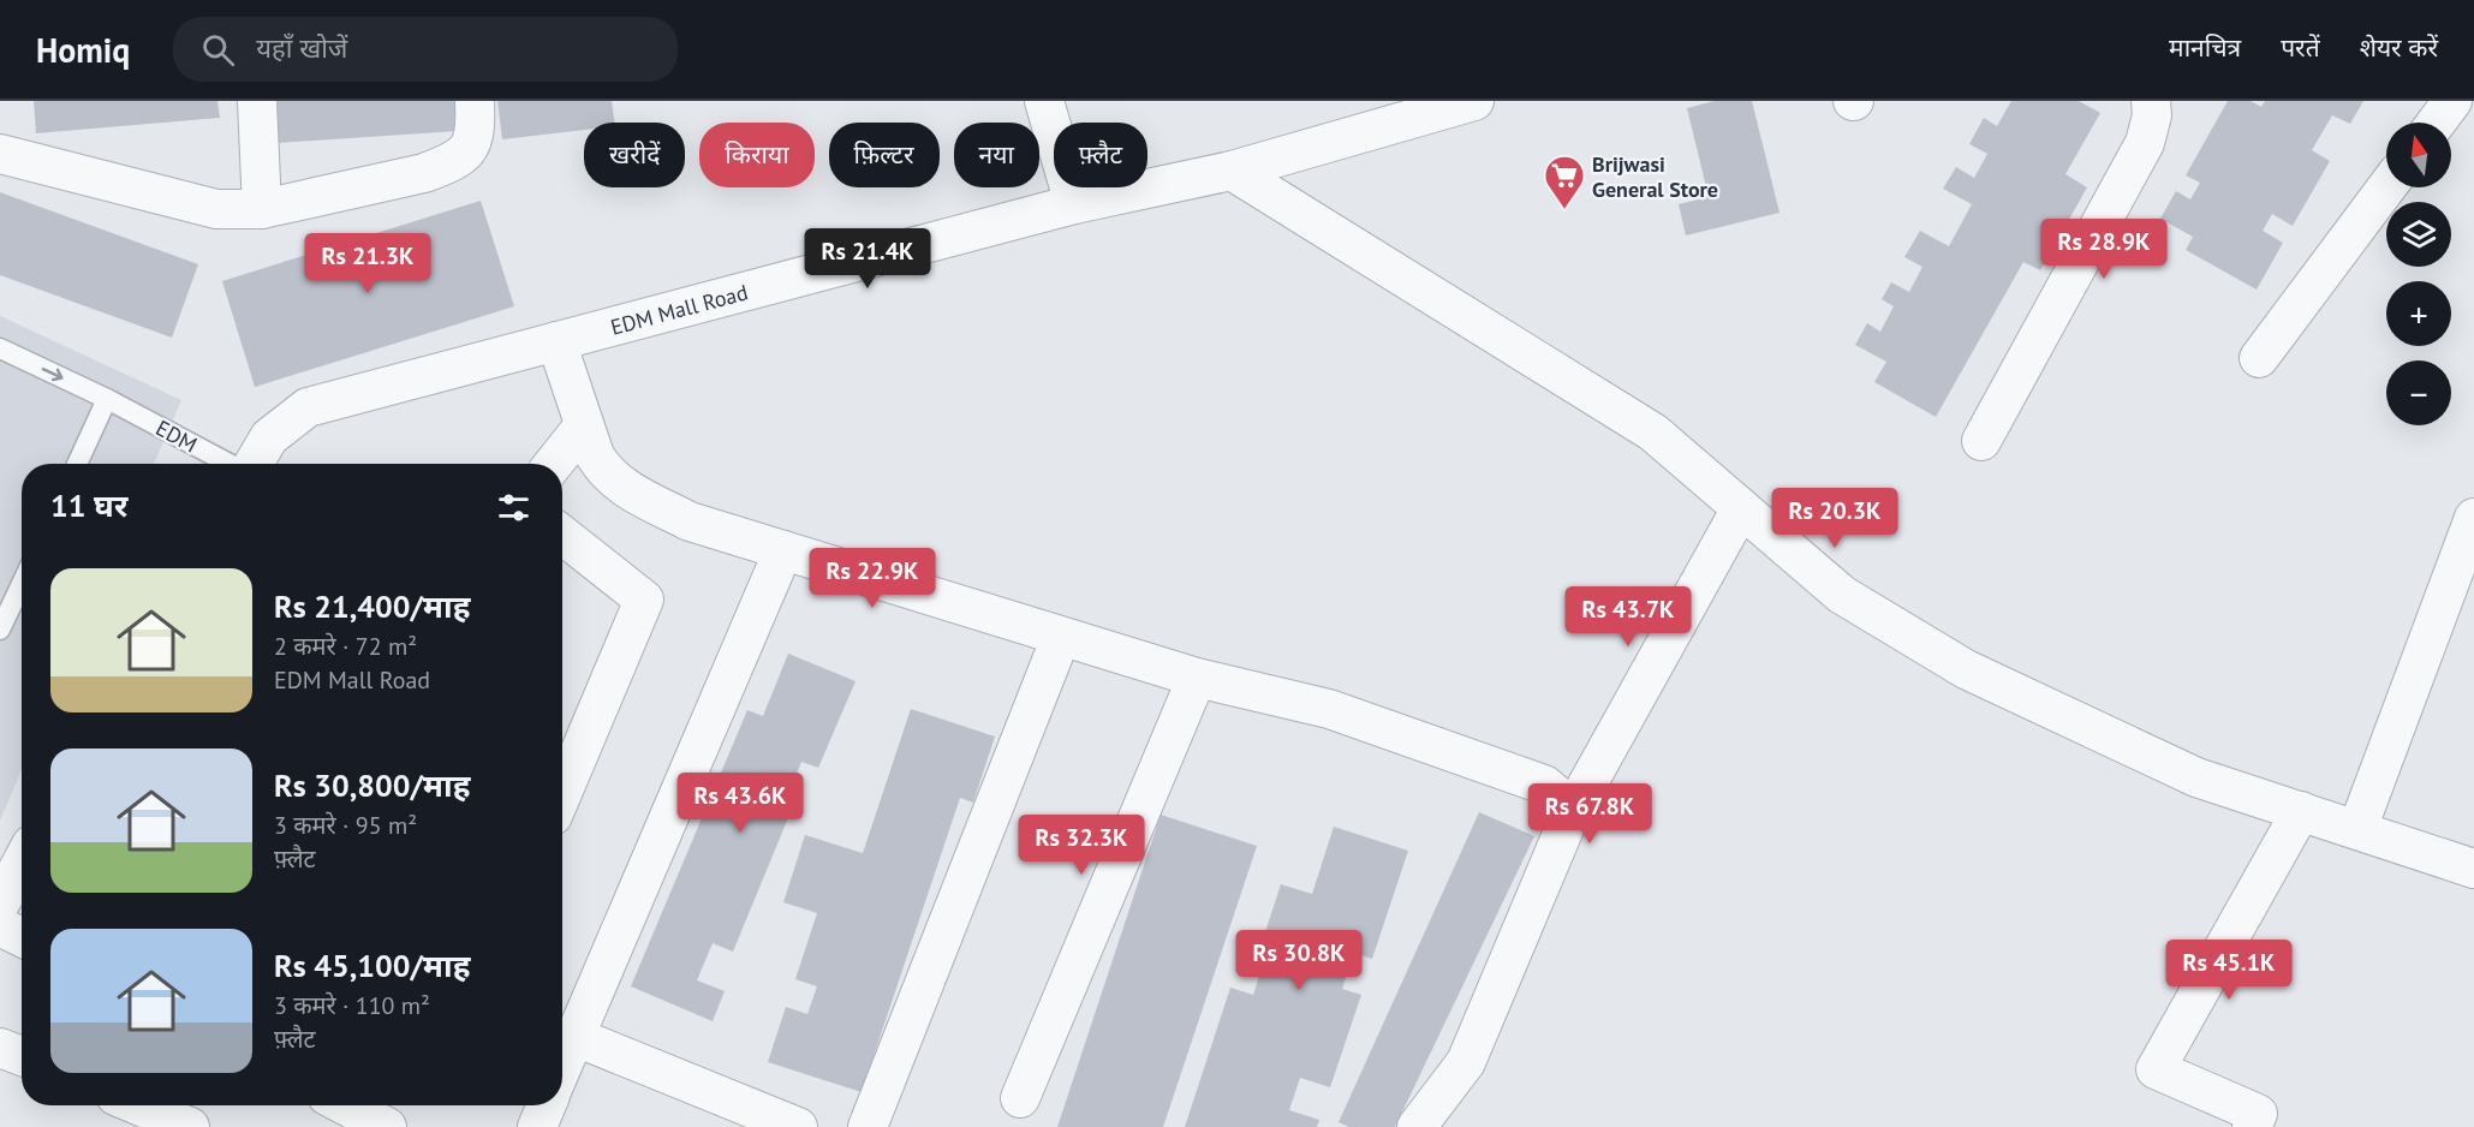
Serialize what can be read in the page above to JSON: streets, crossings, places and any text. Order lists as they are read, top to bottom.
{
  "streets": {
    "street": ["EDM Mall Road"],
    "lane": ["EDM"]
  },
  "one_way": ["EDM"],
  "places": {
    "supermarket": ["Brijwasi General Store"]
  },
  "north": "top",
  "page": {
    "header": "Homiq",
    "search": "यहाँ खोजें",
    "nav": ["मानचित्र", "परतें", "शेयर करें"],
    "map_buttons": ["+", "−"],
    "chip": [
      "खरीदें",
      "किराया",
      "फ़िल्टर",
      "नया",
      "फ़्लैट"
    ],
    "price": [
      "Rs 28.9K",
      "Rs 21.4K",
      "Rs 21.3K",
      "Rs 20.3K",
      "Rs 22.9K",
      "Rs 43.7K",
      "Rs 43.6K",
      "Rs 67.8K",
      "Rs 32.3K",
      "Rs 30.8K",
      "Rs 45.1K"
    ],
    "heading": "11 घर",
    "list": [
      {
        "name": "Rs 21,400/माह",
        "note": "2 कमरे · 72 m² · EDM Mall Road"
      },
      {
        "name": "Rs 30,800/माह",
        "note": "3 कमरे · 95 m² · फ़्लैट"
      },
      {
        "name": "Rs 45,100/माह",
        "note": "3 कमरे · 110 m² · फ़्लैट"
      }
    ]
  }
}
